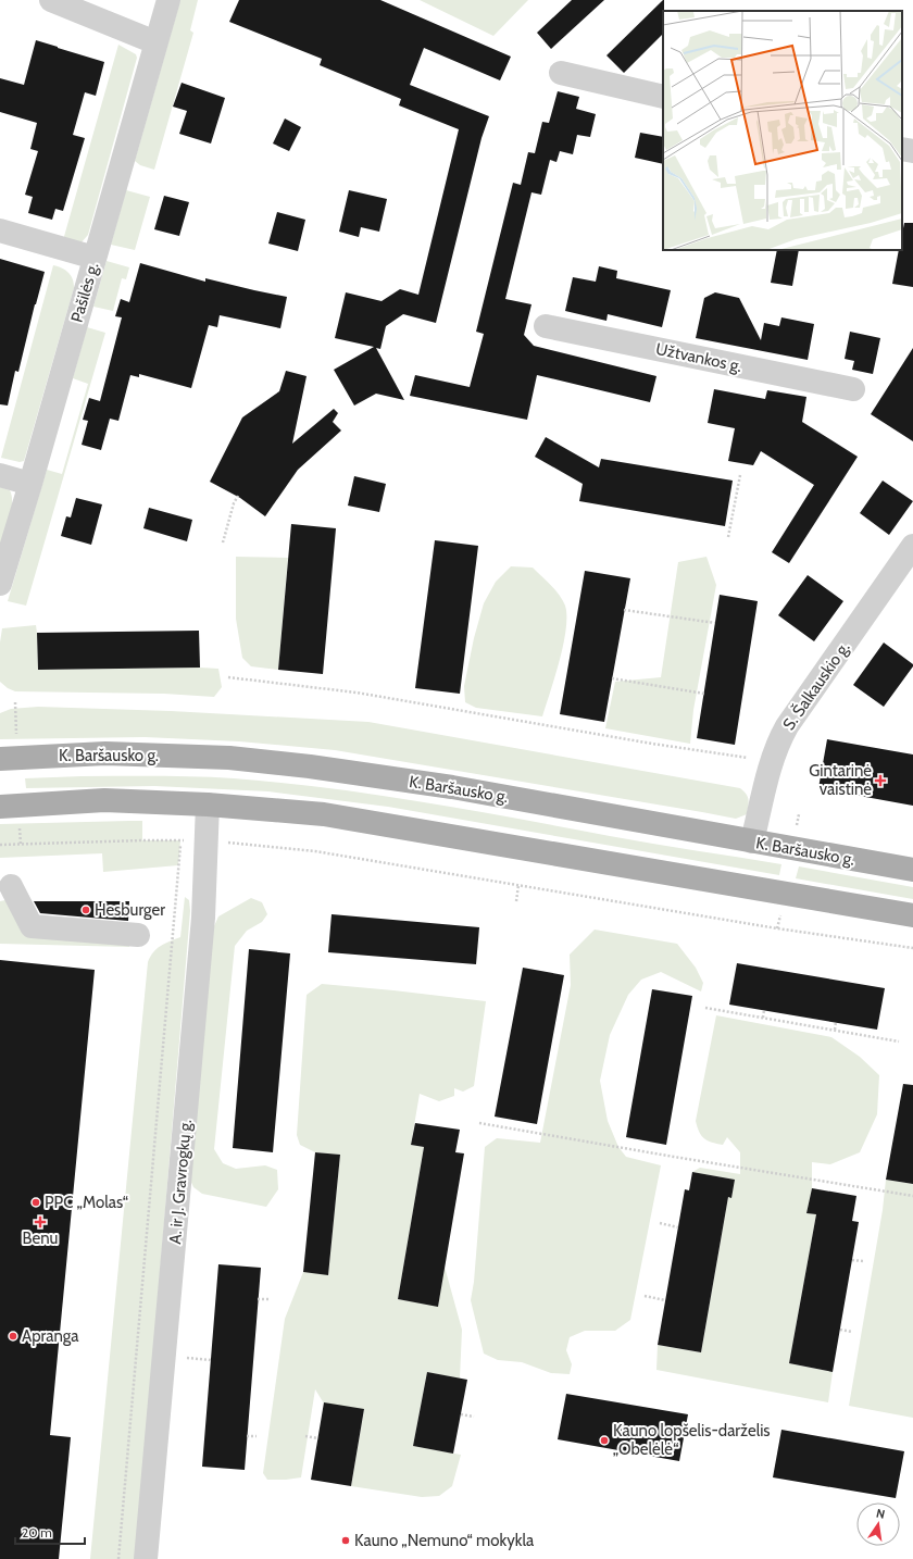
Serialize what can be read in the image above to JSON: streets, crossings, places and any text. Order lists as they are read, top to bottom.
{
  "streets": {
    "main road": ["K. Baršausko g."],
    "street": [
      "Pašilės g.",
      "Užtvankos g.",
      "S. Šalkauskio g.",
      "A. ir J. Gravrogkų g."
    ]
  },
  "crossings": [
    ["S. Šalkauskio g.", "K. Baršausko g."]
  ],
  "places": {
    "health": ["Gintarinė vaistinė", "Benu"],
    "other": [
      "Hesburger",
      "PPC „Molas“",
      "Apranga",
      "Kauno lopšelis-darželis „Obelėlė“",
      "Kauno „Nemuno“ mokykla"
    ]
  },
  "scale_bar": "20 m",
  "north": "top"
}
